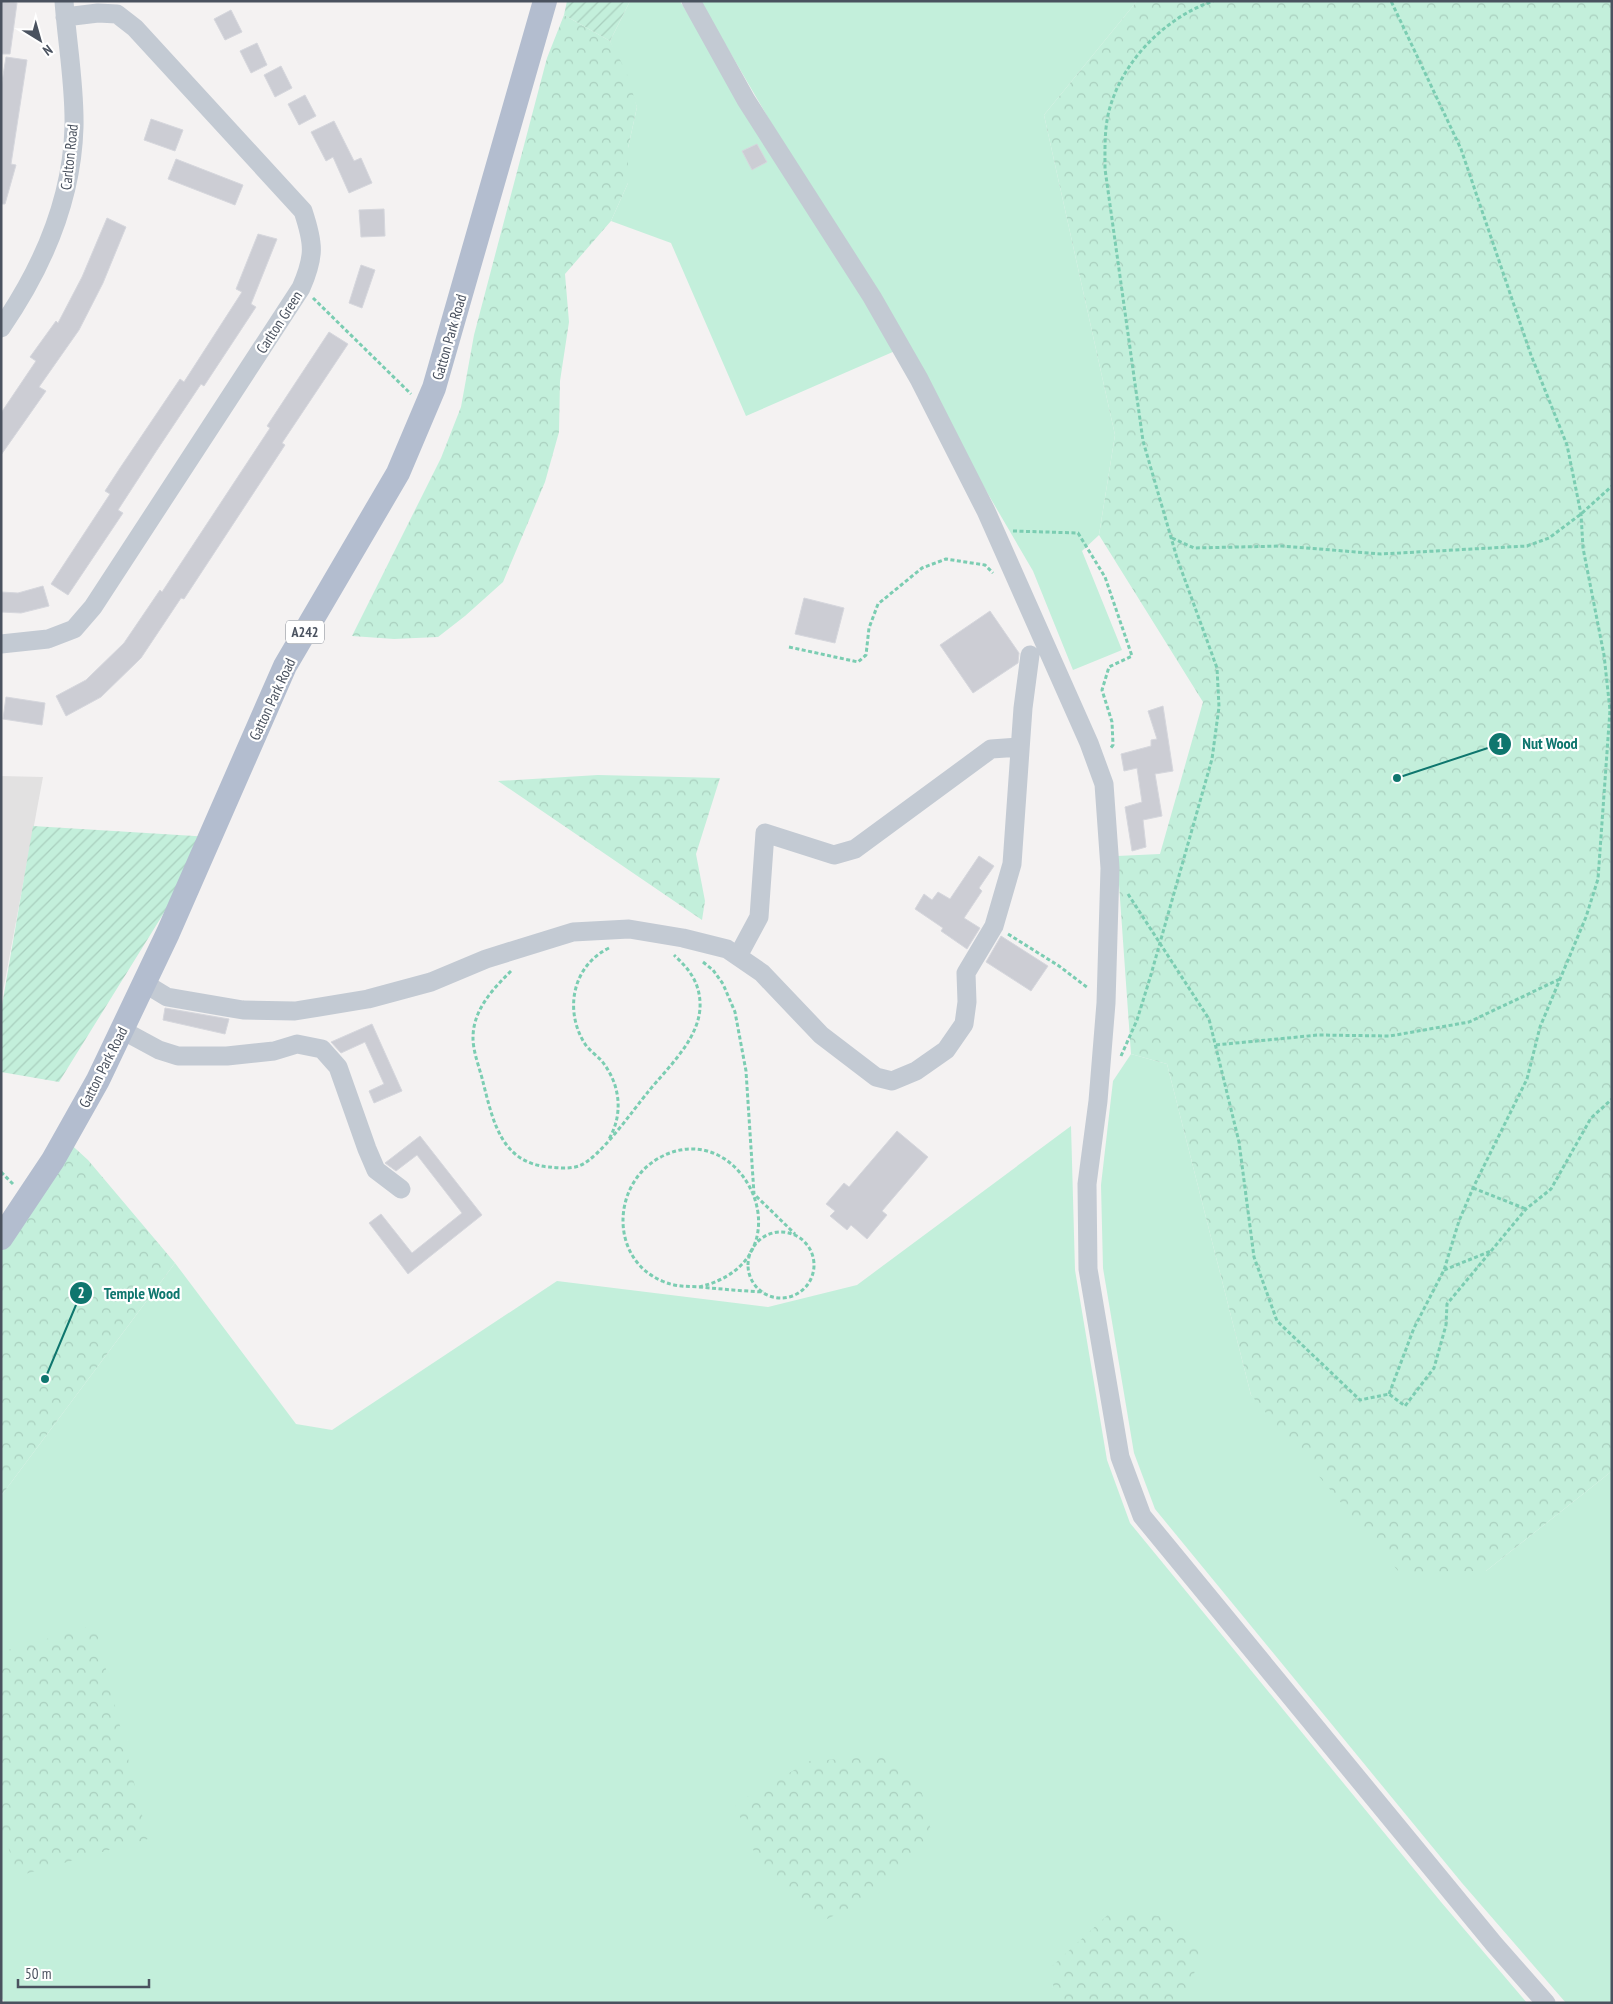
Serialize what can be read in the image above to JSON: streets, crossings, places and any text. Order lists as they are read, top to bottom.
{
  "streets": {
    "main road": ["Gatton Park Road", "A242"],
    "street": ["Carlton Road", "Carlton Green"]
  },
  "crossings": [
    ["Carlton Road", "Carlton Green"]
  ],
  "places": ["Nut Wood", "Temple Wood"],
  "scale_bar": "50 m",
  "north": "bottom right"
}
